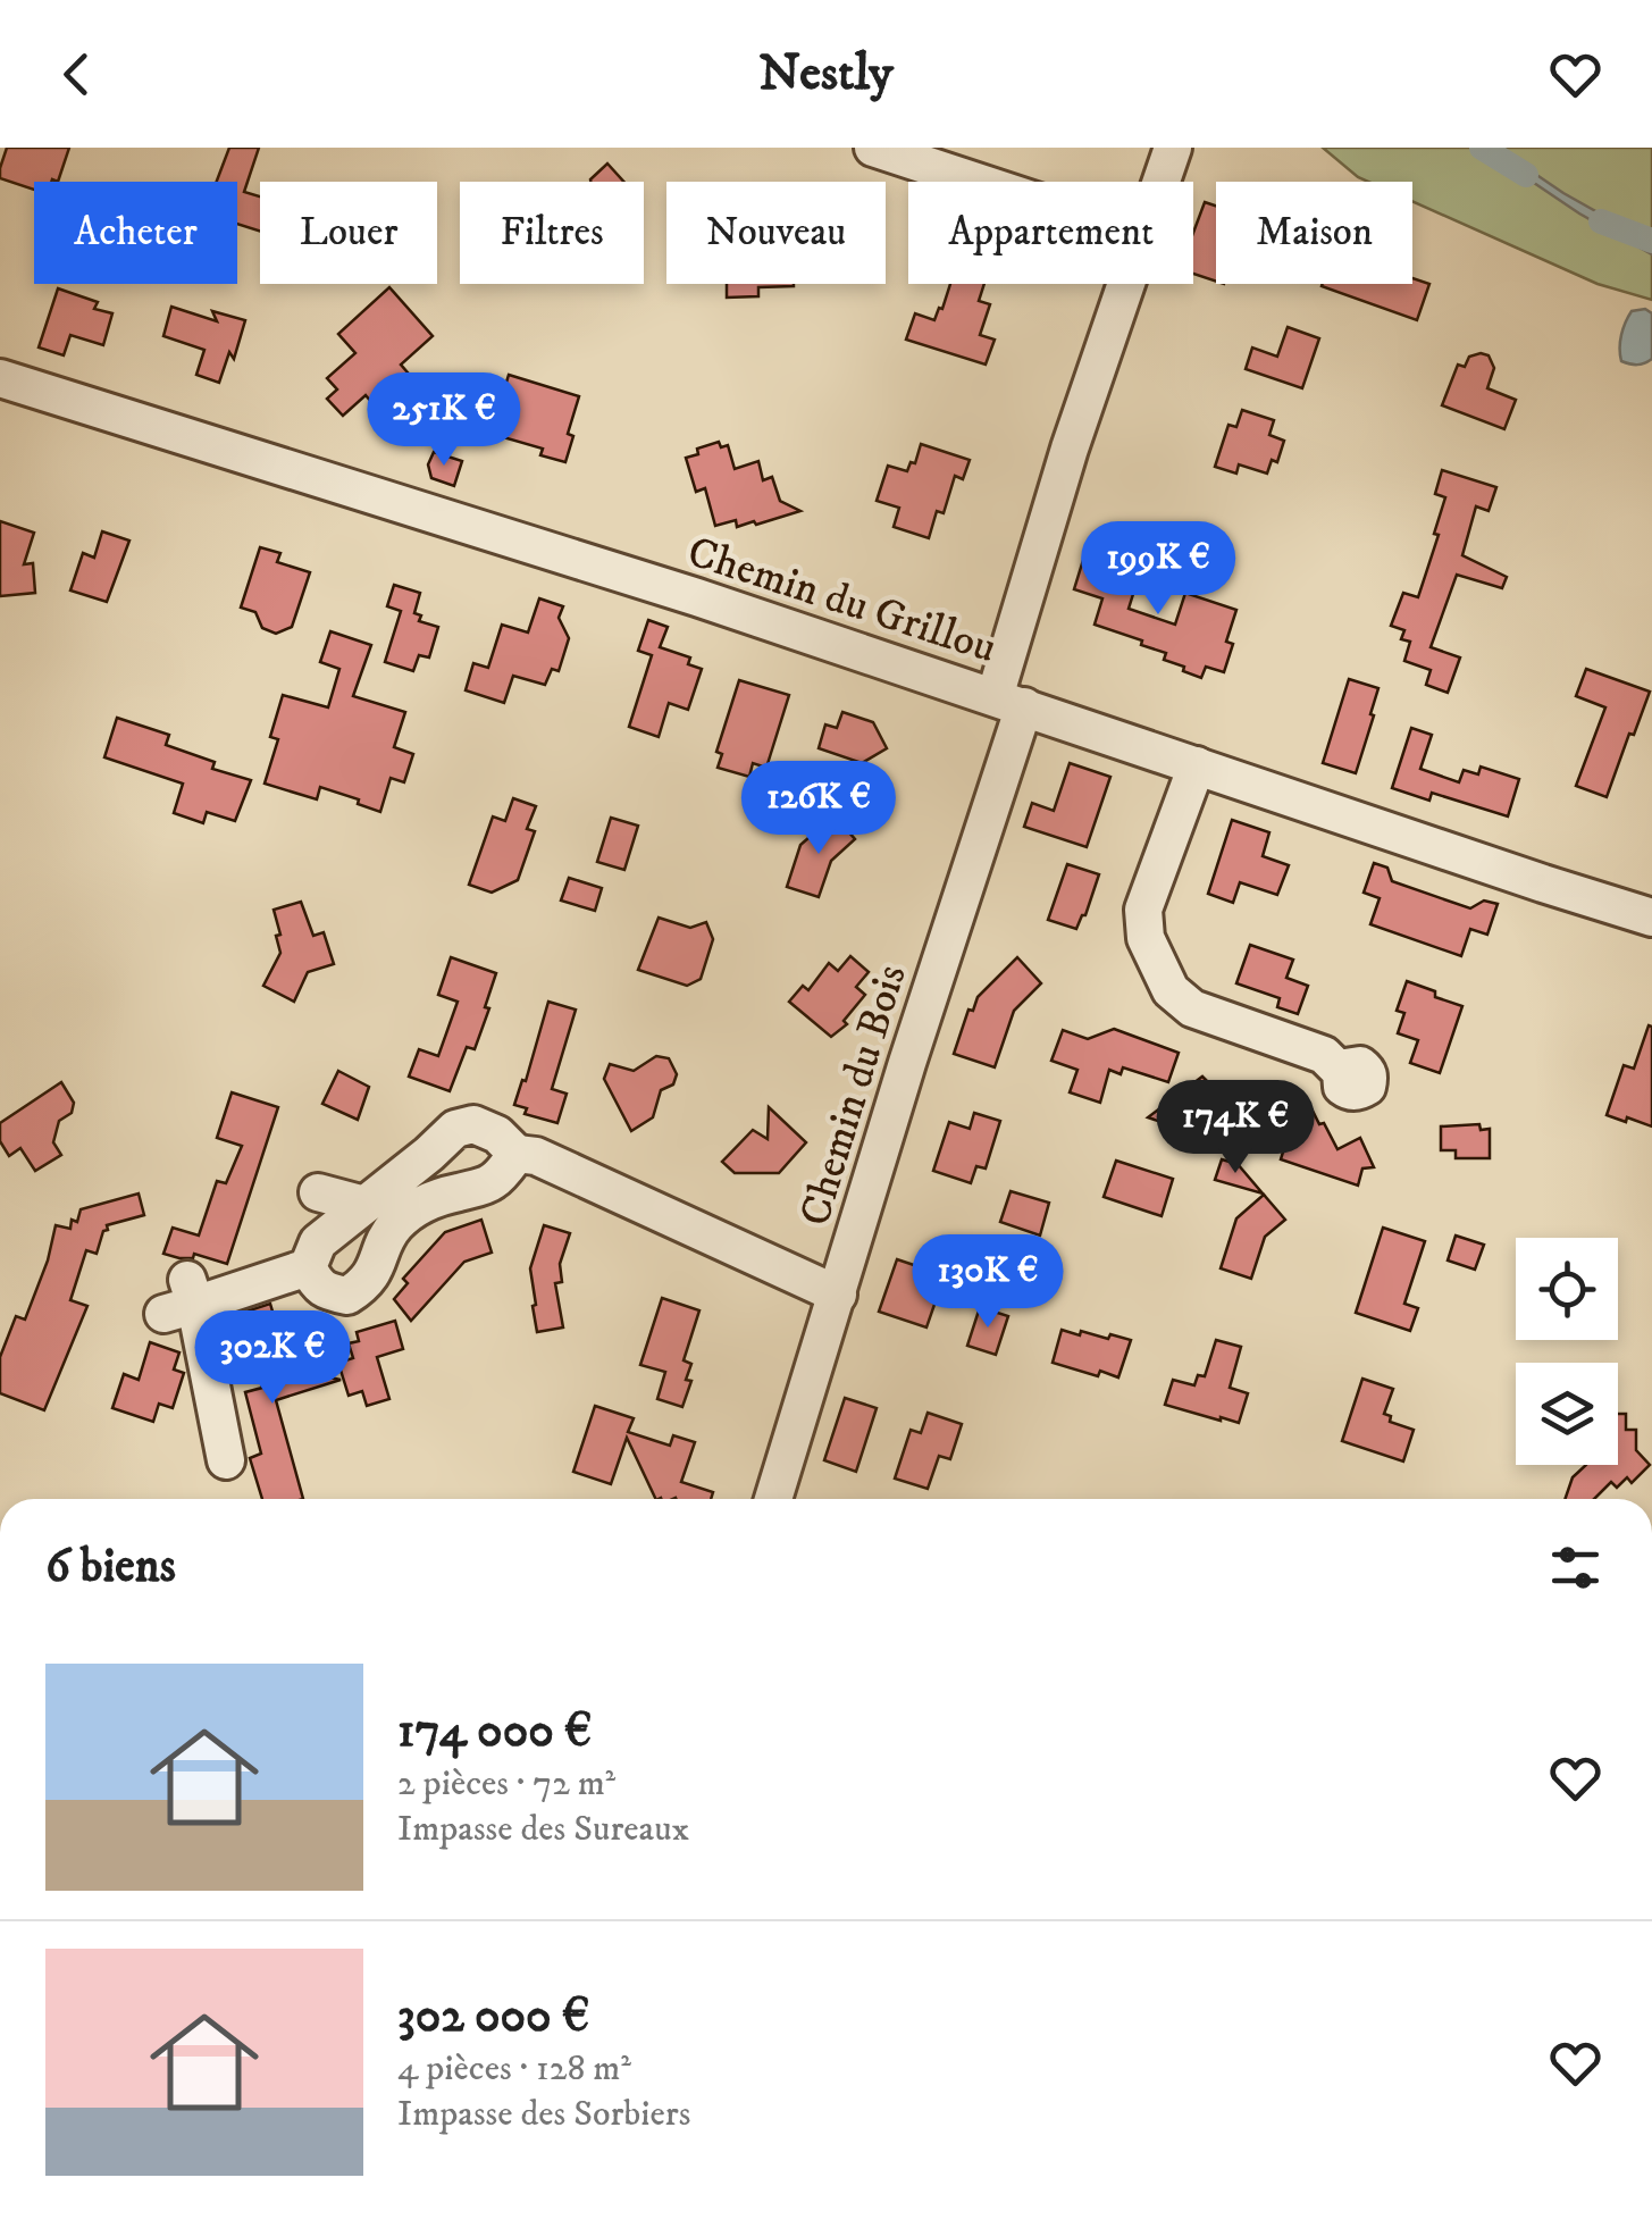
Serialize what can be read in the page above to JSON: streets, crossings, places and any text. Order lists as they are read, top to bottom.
{
  "streets": {
    "street": ["Chemin du Grillou", "Chemin du Bois"]
  },
  "crossings": [
    ["Chemin du Grillou", "Chemin du Bois"]
  ],
  "page": {
    "header": "Nestly",
    "chip": [
      "Acheter",
      "Louer",
      "Filtres",
      "Nouveau",
      "Appartement",
      "Maison"
    ],
    "price": [
      "251K €",
      "199K €",
      "126K €",
      "174K €",
      "130K €",
      "302K €"
    ],
    "heading": "6 biens",
    "list": [
      {
        "name": "174 000 €",
        "note": "2 pièces · 72 m² · Impasse des Sureaux"
      },
      {
        "name": "302 000 €",
        "note": "4 pièces · 128 m² · Impasse des Sorbiers"
      }
    ]
  }
}
